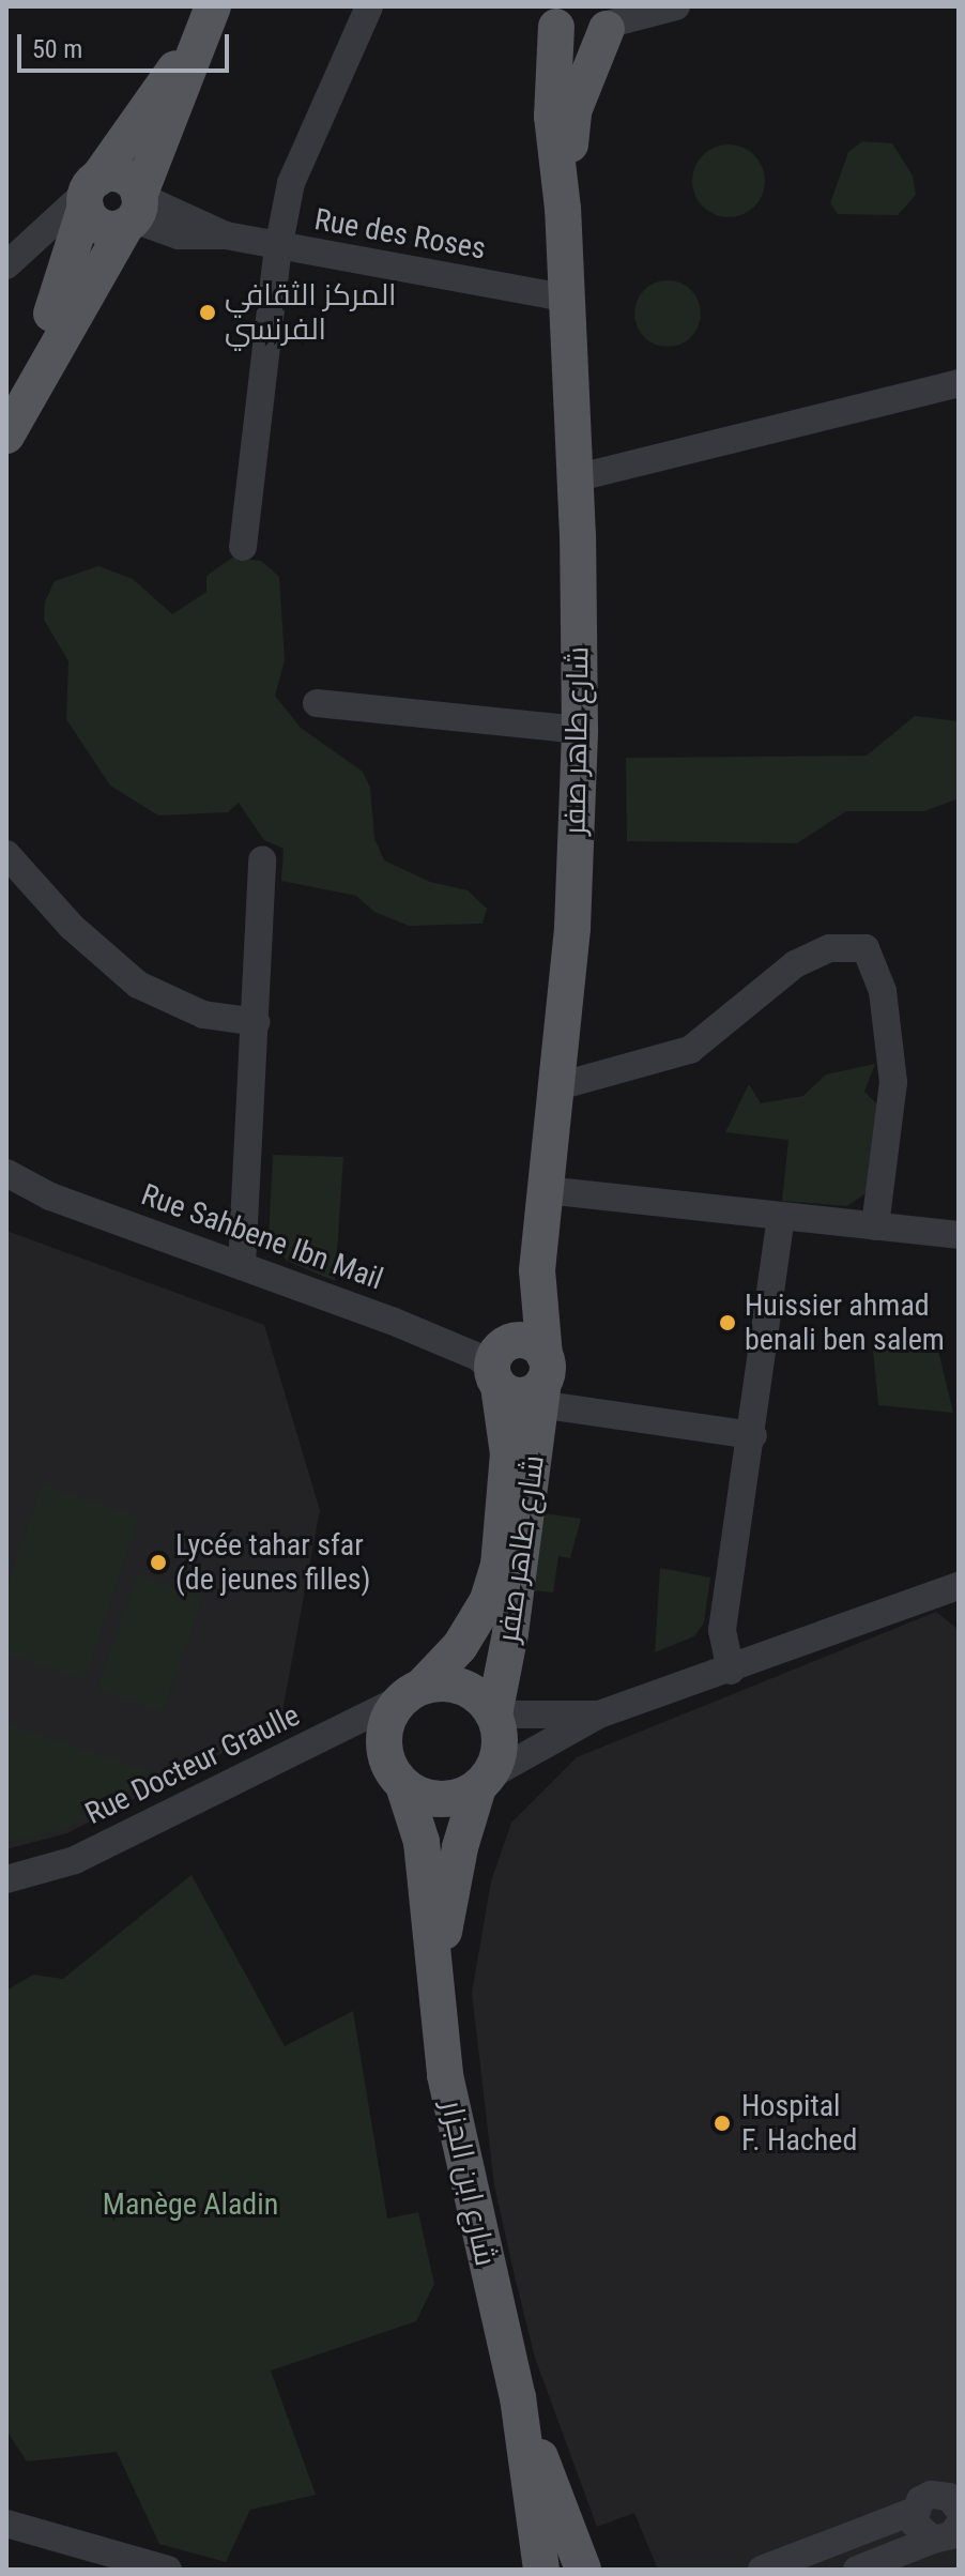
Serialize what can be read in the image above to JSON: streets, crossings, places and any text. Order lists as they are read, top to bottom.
{
  "streets": {
    "main road": ["شارع طاهر صفر", "شارع ابن الجزار"],
    "street": ["Rue des Roses", "Rue Sahbene Ibn Mail", "Rue Docteur Graulle"]
  },
  "crossings": [
    ["Rue des Roses", "شارع طاهر صفر"],
    ["شارع طاهر صفر", "Rue Sahbene Ibn Mail"],
    ["شارع طاهر صفر", "Rue Docteur Graulle"],
    ["شارع طاهر صفر", "شارع ابن الجزار"],
    ["Rue Docteur Graulle", "شارع ابن الجزار"]
  ],
  "parks": ["Manège Aladin"],
  "places": [
    "المركز الثقافي الفرنسي",
    "Huissier ahmad benali ben salem",
    "Lycée tahar sfar (de jeunes filles)",
    "Hospital F. Hached"
  ],
  "scale_bar": "50 m"
}
